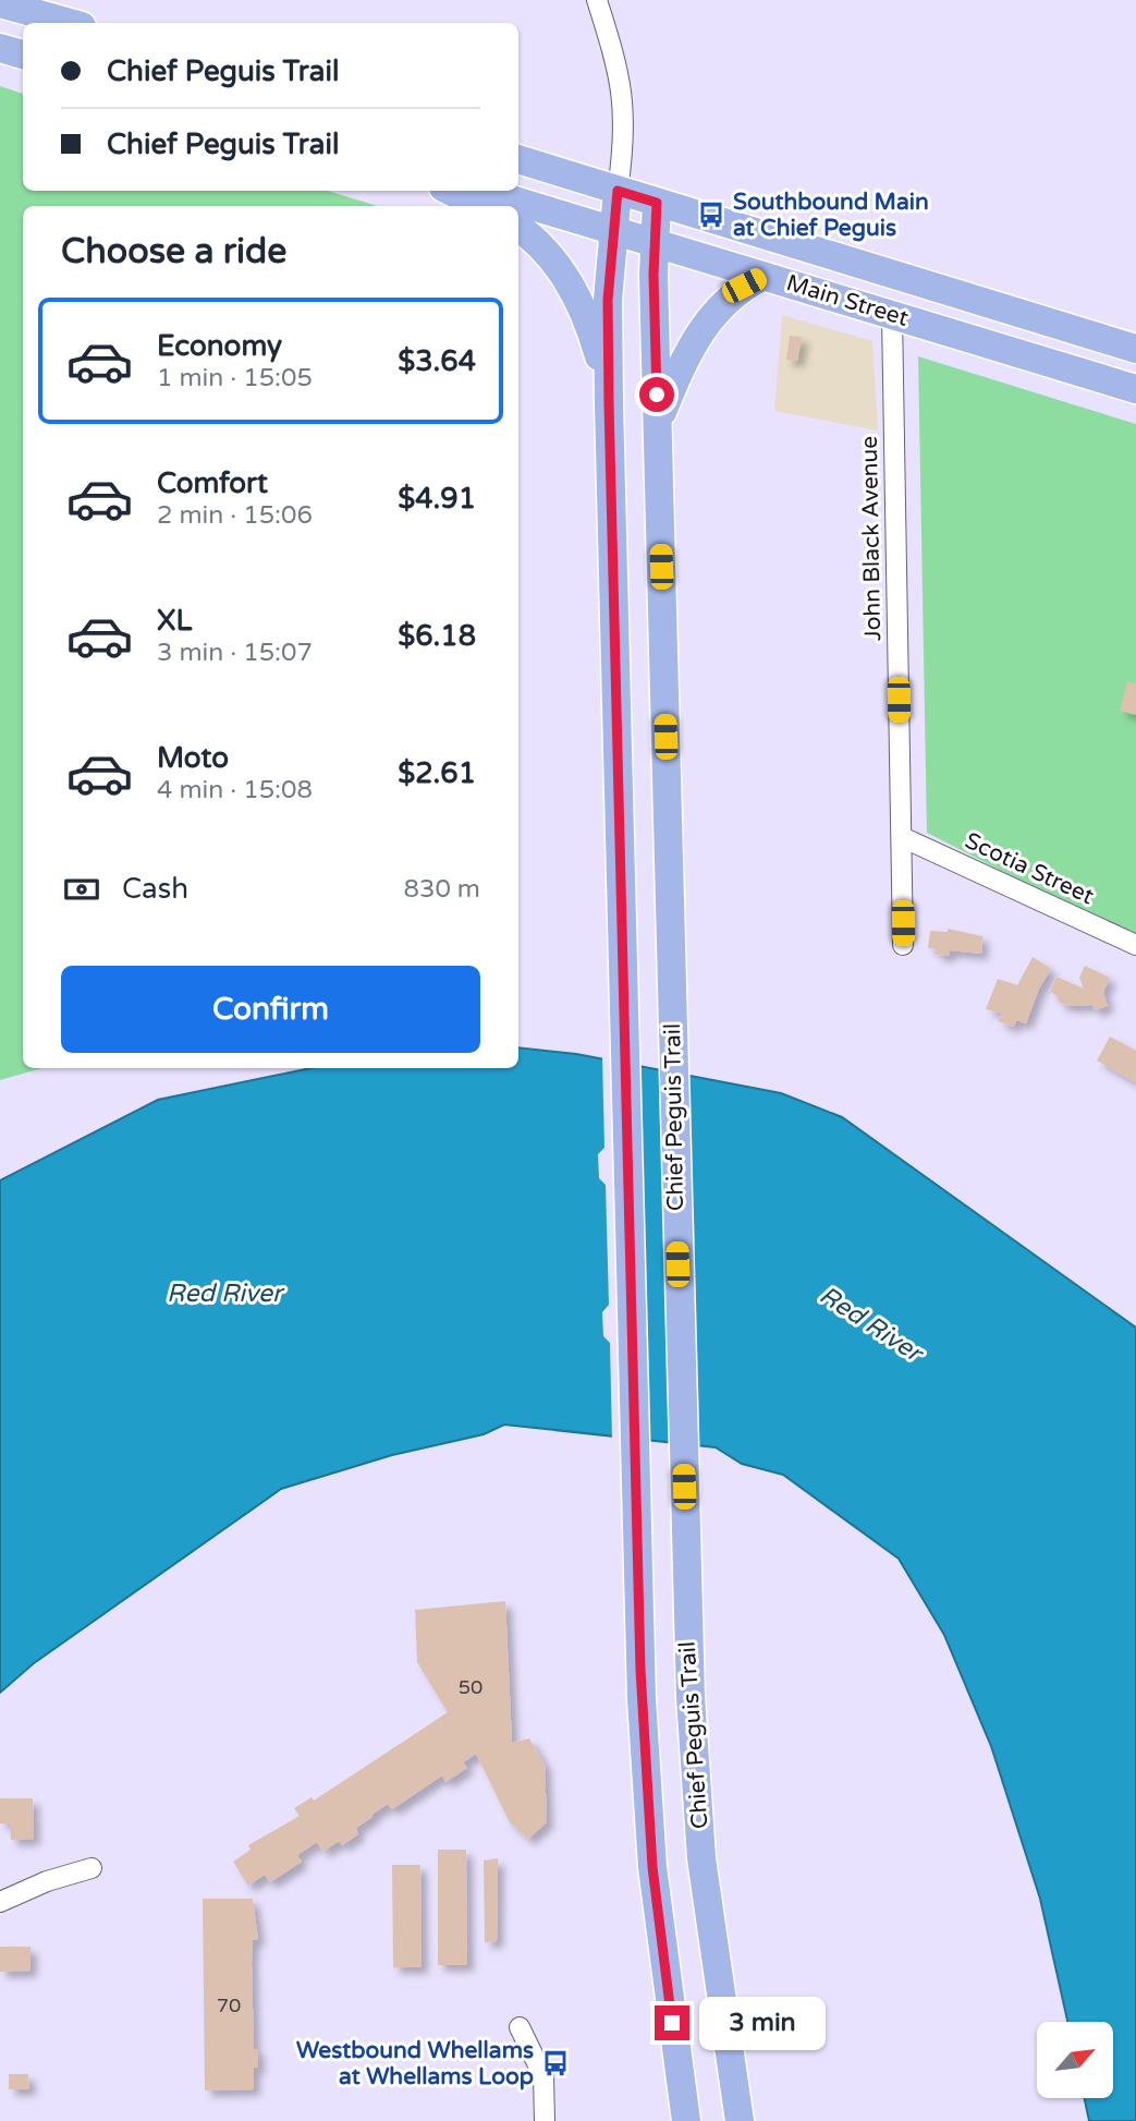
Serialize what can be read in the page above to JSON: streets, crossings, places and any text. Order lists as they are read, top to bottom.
{
  "streets": {
    "main road": ["Main Street", "Chief Peguis Trail"],
    "street": ["John Black Avenue", "Scotia Street"]
  },
  "crossings": [
    ["Main Street", "John Black Avenue"],
    ["Main Street", "Chief Peguis Trail"],
    ["John Black Avenue", "Scotia Street"]
  ],
  "water": ["Red River"],
  "places": {
    "bus stop": ["Southbound Main at Chief Peguis", "Westbound Whellams at Whellams Loop"]
  },
  "house_numbers": ["50", "70"],
  "north": "top right",
  "page": {
    "banner": ["Chief Peguis Trail", "Chief Peguis Trail"],
    "heading": "Choose a ride",
    "list": [
      {
        "name": "Economy",
        "note": "1 min · 15:05",
        "value": "$3.64"
      },
      {
        "name": "Comfort",
        "note": "2 min · 15:06",
        "value": "$4.91"
      },
      {
        "name": "XL",
        "note": "3 min · 15:07",
        "value": "$6.18"
      },
      {
        "name": "Moto",
        "note": "4 min · 15:08",
        "value": "$2.61"
      }
    ],
    "pay": ["Cash", "830 m"],
    "buttons": "Confirm",
    "bubble": "3 min"
  }
}
